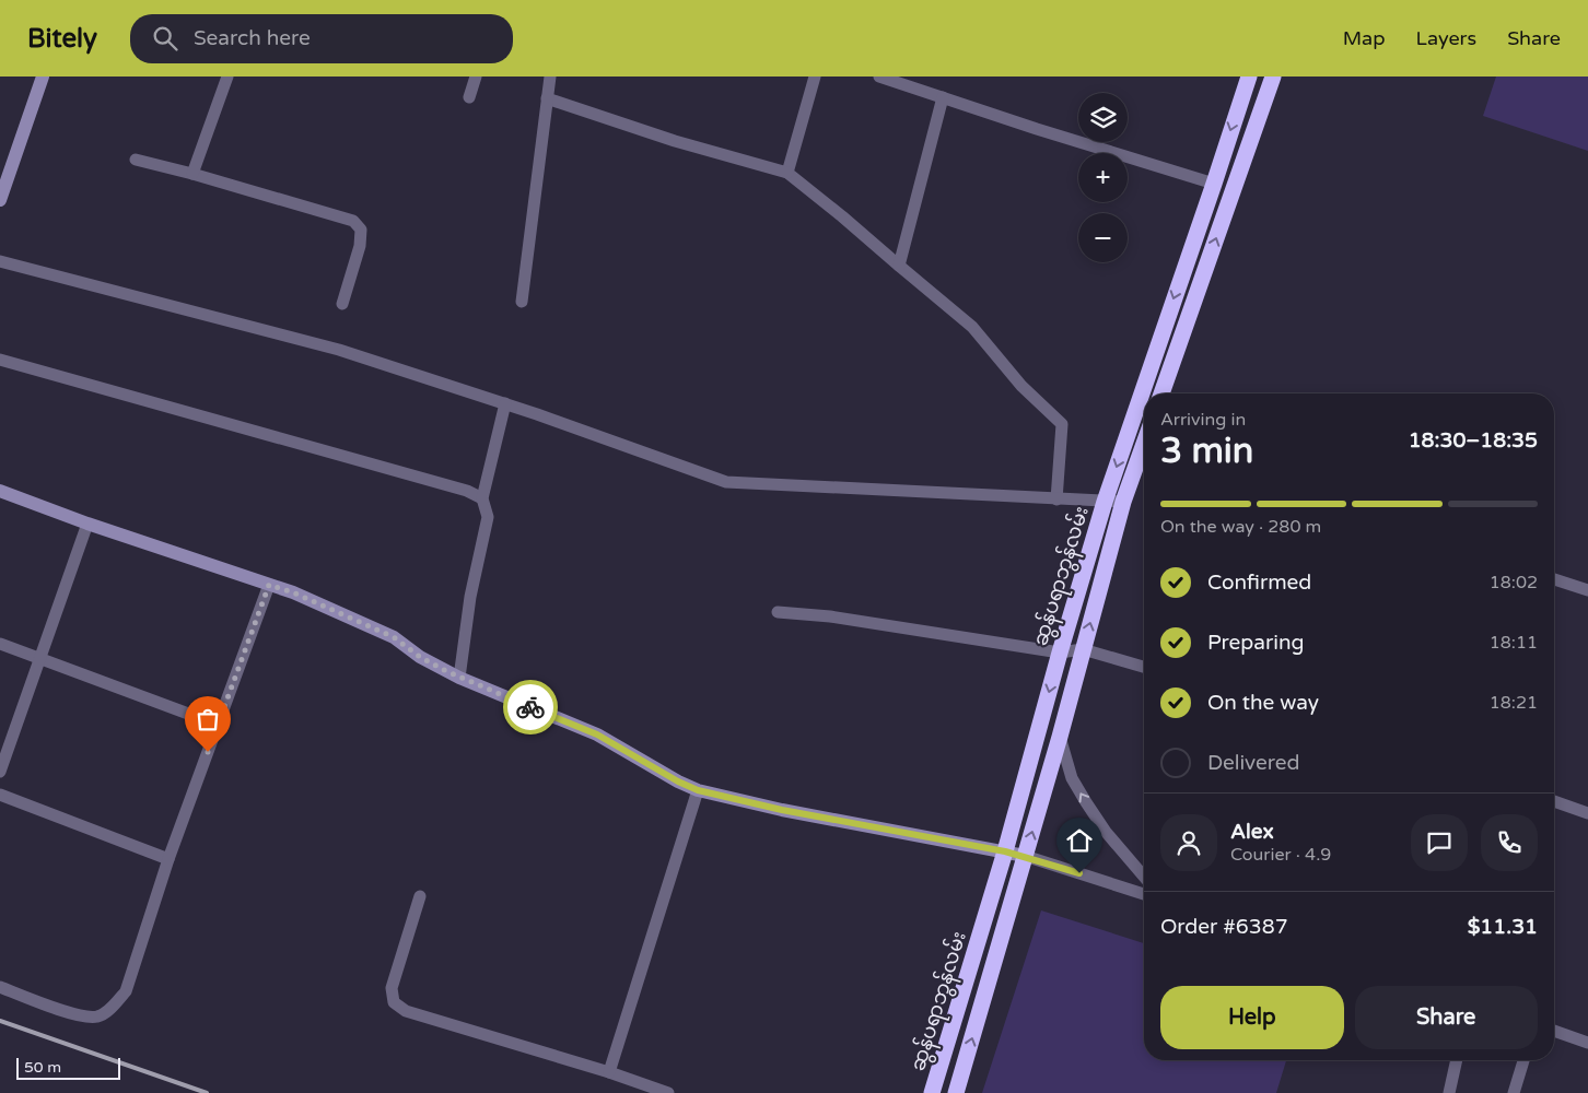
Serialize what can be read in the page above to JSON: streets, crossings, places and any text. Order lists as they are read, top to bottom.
{
  "streets": {
    "highway": ["ဆွန်ပရာဘွန်လမ်း"]
  },
  "scale_bar": "50 m",
  "page": {
    "header": "Bitely",
    "search": "Search here",
    "nav": ["Map", "Layers", "Share"],
    "map_buttons": ["+", "−"],
    "heading": ["3 min", "Arriving in", "18:30–18:35"],
    "panel": [
      "Alex",
      "Courier · 4.9",
      "Order #6387",
      "$11.31"
    ],
    "bar": "On the way · 280 m",
    "list": [
      ["Confirmed", "18:02"],
      ["Preparing", "18:11"],
      ["On the way", "18:21"],
      "Delivered"
    ],
    "buttons": ["Help", "Share"],
    "scale": "50 m"
  }
}
